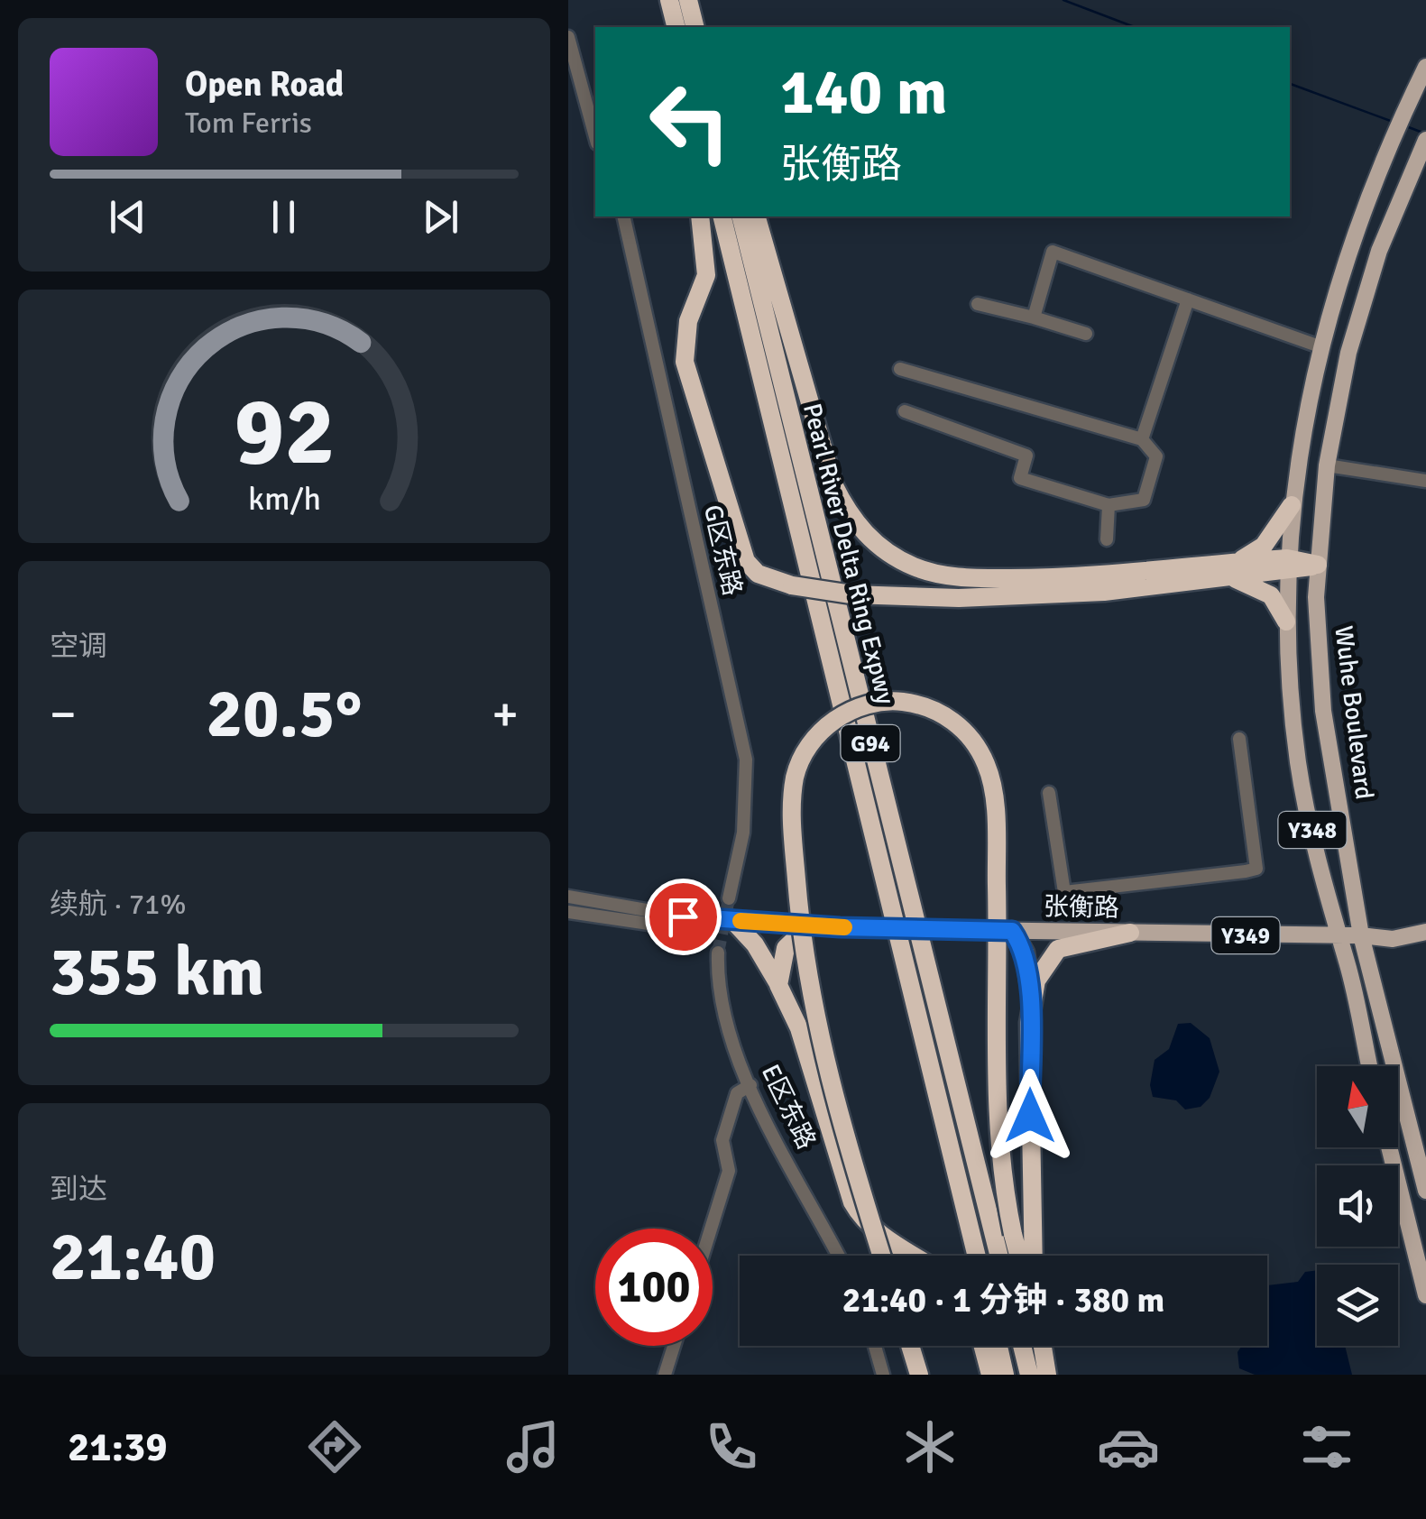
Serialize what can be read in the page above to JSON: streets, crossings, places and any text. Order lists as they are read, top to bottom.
{
  "streets": {
    "highway": ["Pearl River Delta Ring Expwy", "G94"],
    "main road": [
      "Wuhe Boulevard",
      "Y348",
      "张衡路",
      "Y349"
    ],
    "street": ["G区东路", "E区东路"]
  },
  "crossings": [
    ["Wuhe Boulevard", "张衡路"],
    ["Wuhe Boulevard", "Y349"],
    ["Y348", "张衡路"],
    ["张衡路", "Y349"]
  ],
  "north": "top",
  "page": {
    "turn": ["140 m", "张衡路"],
    "song": ["Open Road", "Tom Ferris"],
    "tile": [
      "空调",
      ["续航 · 71%", "355 km"],
      ["到达", "21:40"]
    ],
    "heat": ["−", "20.5°", "+"],
    "limit": "100",
    "trip": "21:40 · 1 分钟 · 380 m",
    "tabs": "21:39",
    "gauge": ["92", "km/h"]
  }
}
